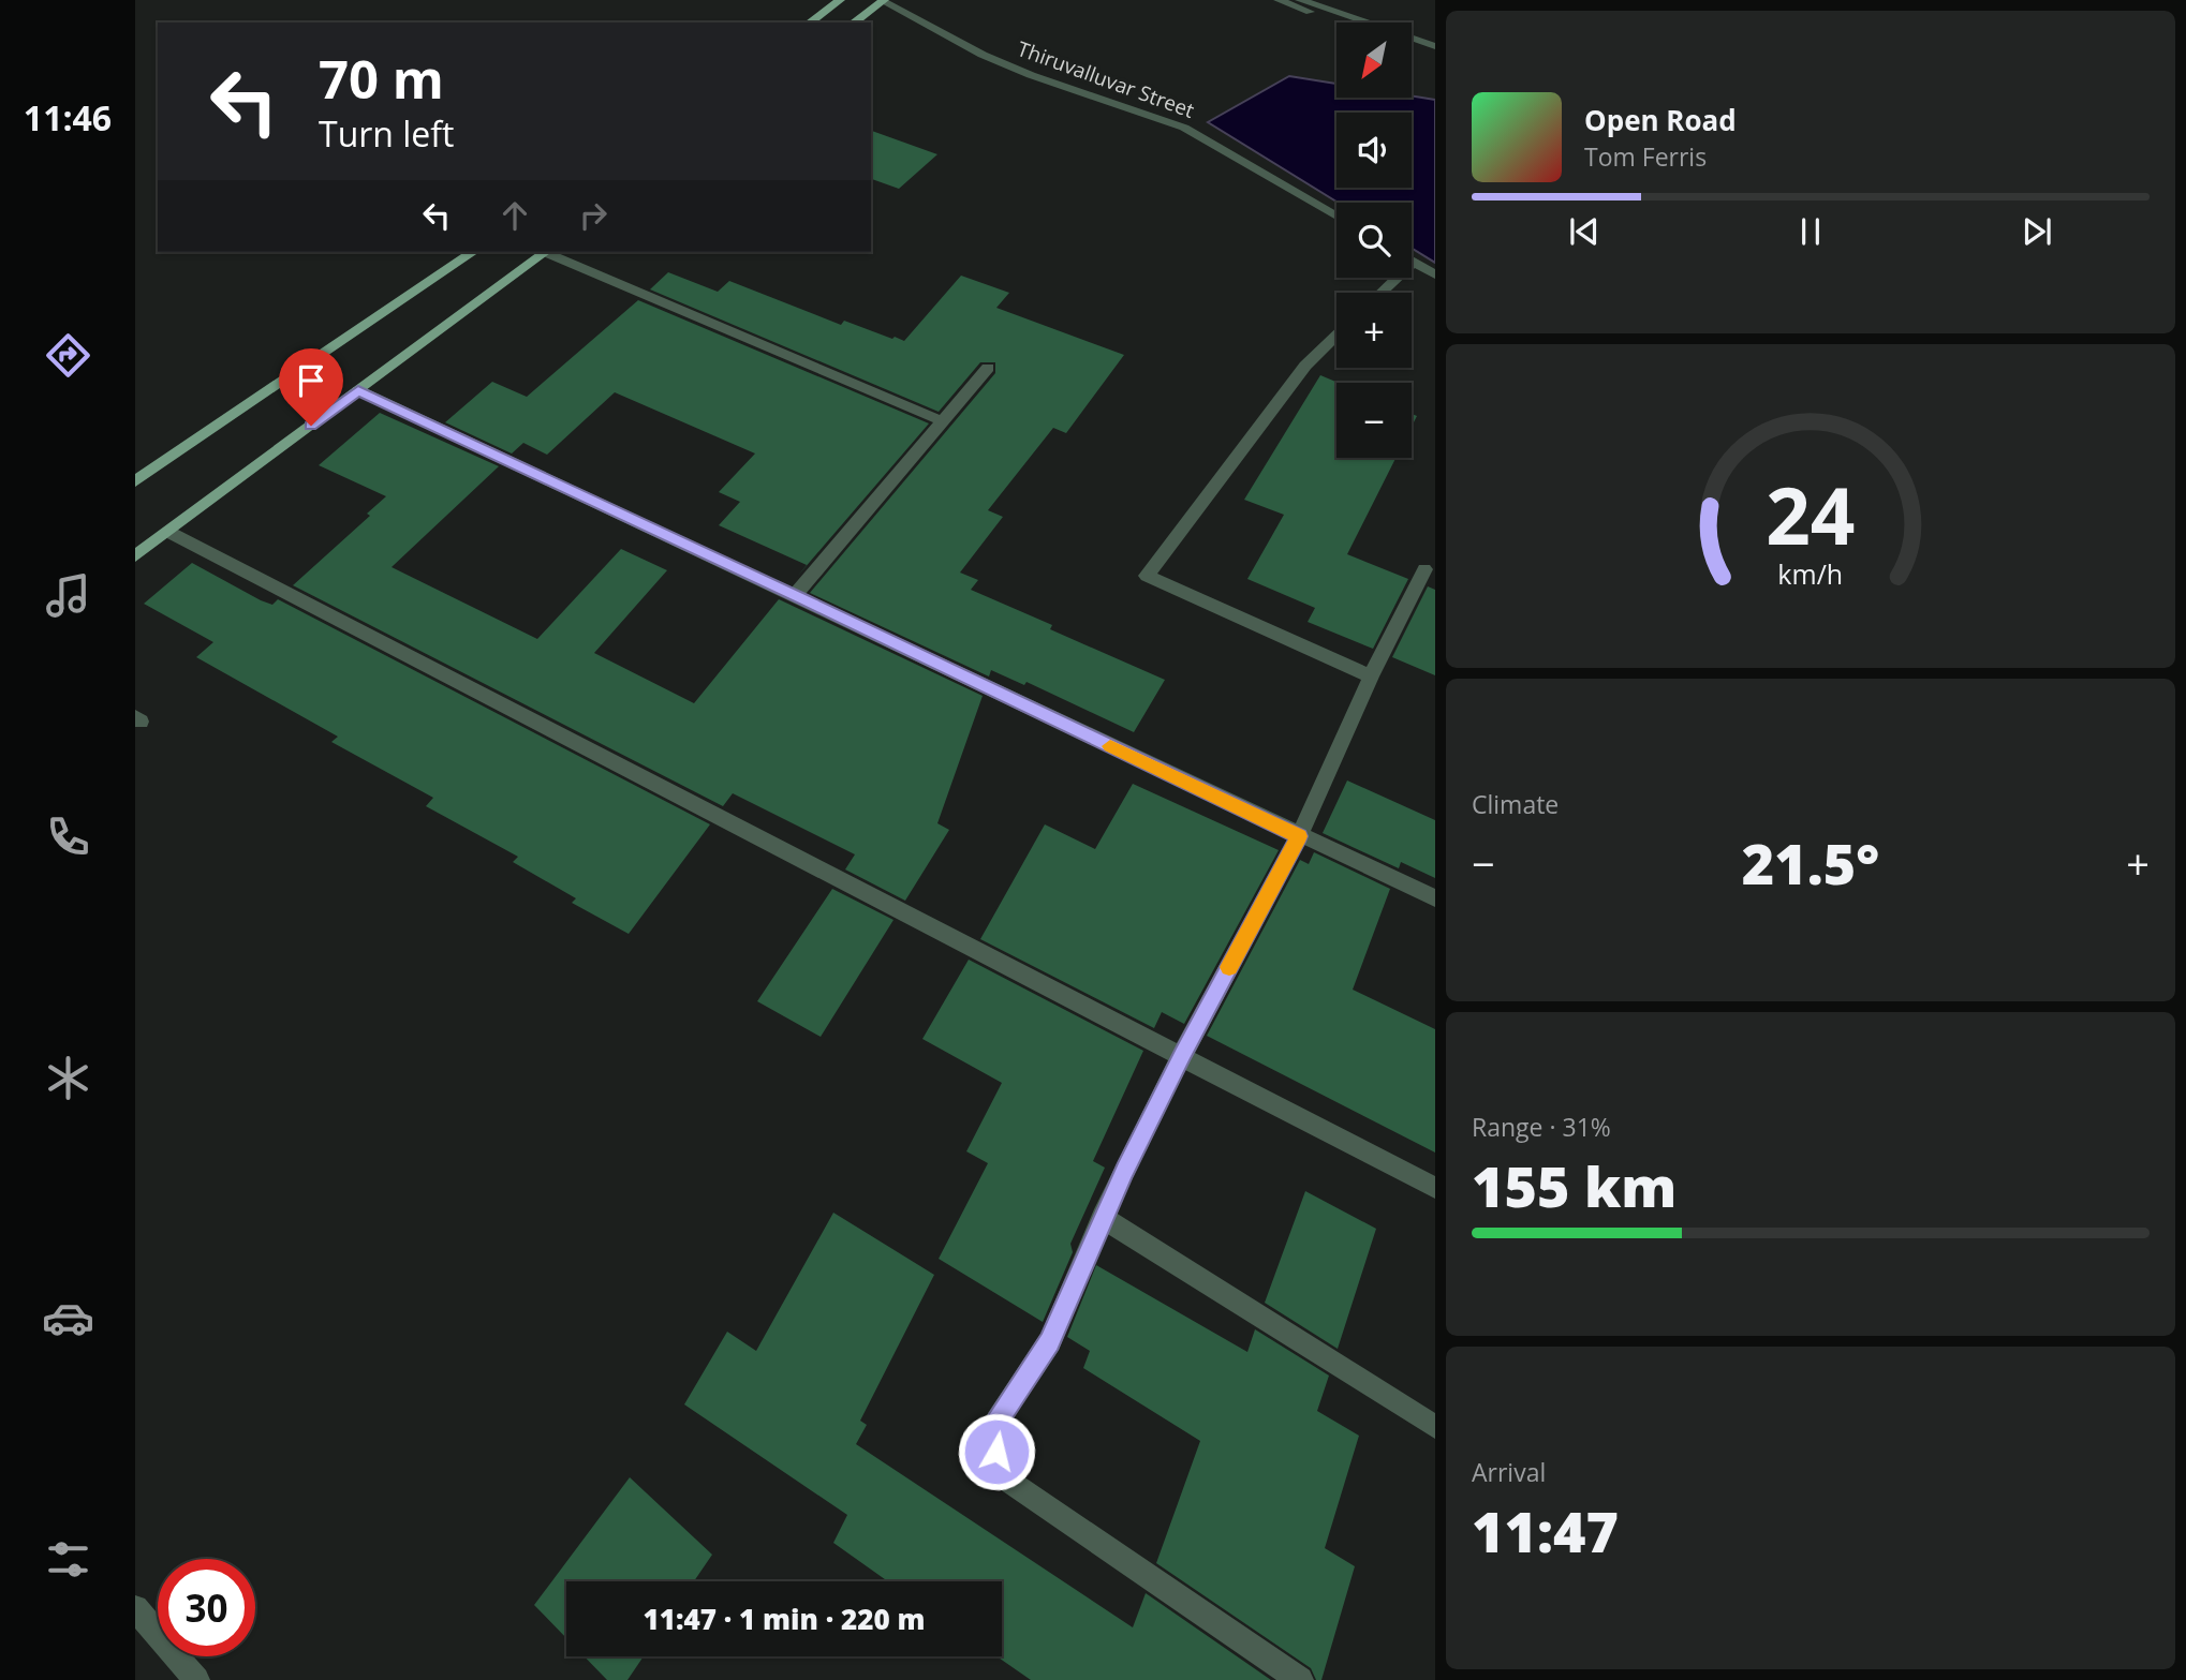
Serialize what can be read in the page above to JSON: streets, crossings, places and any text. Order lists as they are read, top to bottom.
{
  "streets": {
    "street": ["Thiruvalluvar Street"]
  },
  "north": "bottom left",
  "page": {
    "tabs": "11:46",
    "map_buttons": ["+", "−"],
    "turn": ["70 m", "Turn left"],
    "song": ["Open Road", "Tom Ferris"],
    "tile": [
      "Climate",
      ["Range · 31%", "155 km"],
      ["Arrival", "11:47"]
    ],
    "heat": ["−", "21.5°", "+"],
    "limit": "30",
    "trip": "11:47 · 1 min · 220 m",
    "gauge": ["24", "km/h"]
  }
}
